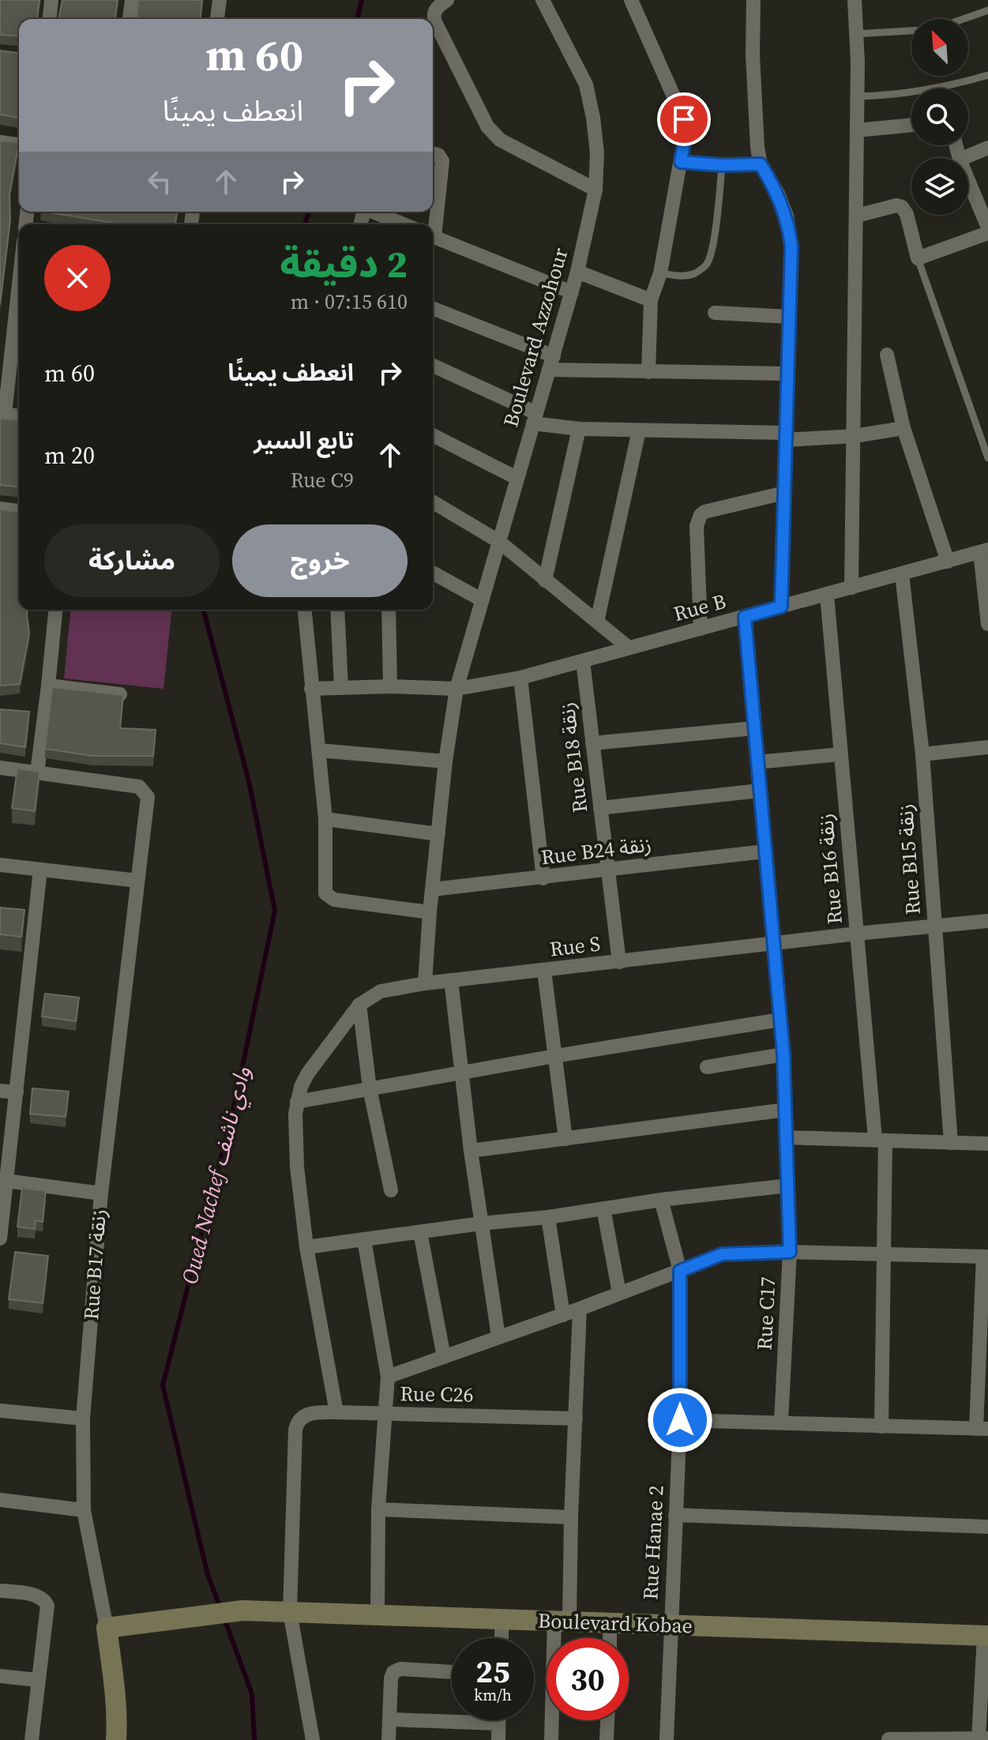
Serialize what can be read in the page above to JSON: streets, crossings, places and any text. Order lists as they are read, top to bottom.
{
  "streets": {
    "main road": ["Rue B17 زنقة", "Boulevard Kobae"],
    "street": [
      "Boulevard Azzohour",
      "Rue B",
      "Rue B18 زنقة",
      "Rue B24 زنقة",
      "Rue B15 زنقة",
      "Rue B16 زنقة",
      "Rue S",
      "Rue C17",
      "Rue C26",
      "Rue Hanae 2"
    ]
  },
  "crossings": [
    ["Boulevard Azzohour", "Rue B"],
    ["Boulevard Azzohour", "Rue B24 زنقة"],
    ["Boulevard Azzohour", "Rue S"],
    ["Rue B", "Rue B18 زنقة"],
    ["Rue B", "Rue B15 زنقة"],
    ["Rue B", "Rue B16 زنقة"],
    ["Rue B18 زنقة", "Rue B24 زنقة"],
    ["Rue B18 زنقة", "Rue S"],
    ["Rue B15 زنقة", "Rue S"],
    ["Rue B16 زنقة", "Rue S"],
    ["Rue S", "Rue C17"],
    ["Rue B17 زنقة", "Boulevard Kobae"],
    ["Rue C26", "Boulevard Kobae"],
    ["Rue Hanae 2", "Boulevard Kobae"]
  ],
  "water": ["Oued Nachef وادي ناشف"],
  "north": "top left",
  "page": {
    "turn": ["60 m", "انعطف يمينًا"],
    "heading": ["2 دقيقة", "610 m · 07:15"],
    "list": [
      {
        "name": "انعطف يمينًا",
        "value": "60 m"
      },
      {
        "name": "تابع السير",
        "note": "Rue C9",
        "value": "20 m"
      }
    ],
    "buttons": ["خروج", "مشاركة"],
    "speed": "25 km/h",
    "limit": "30"
  }
}
